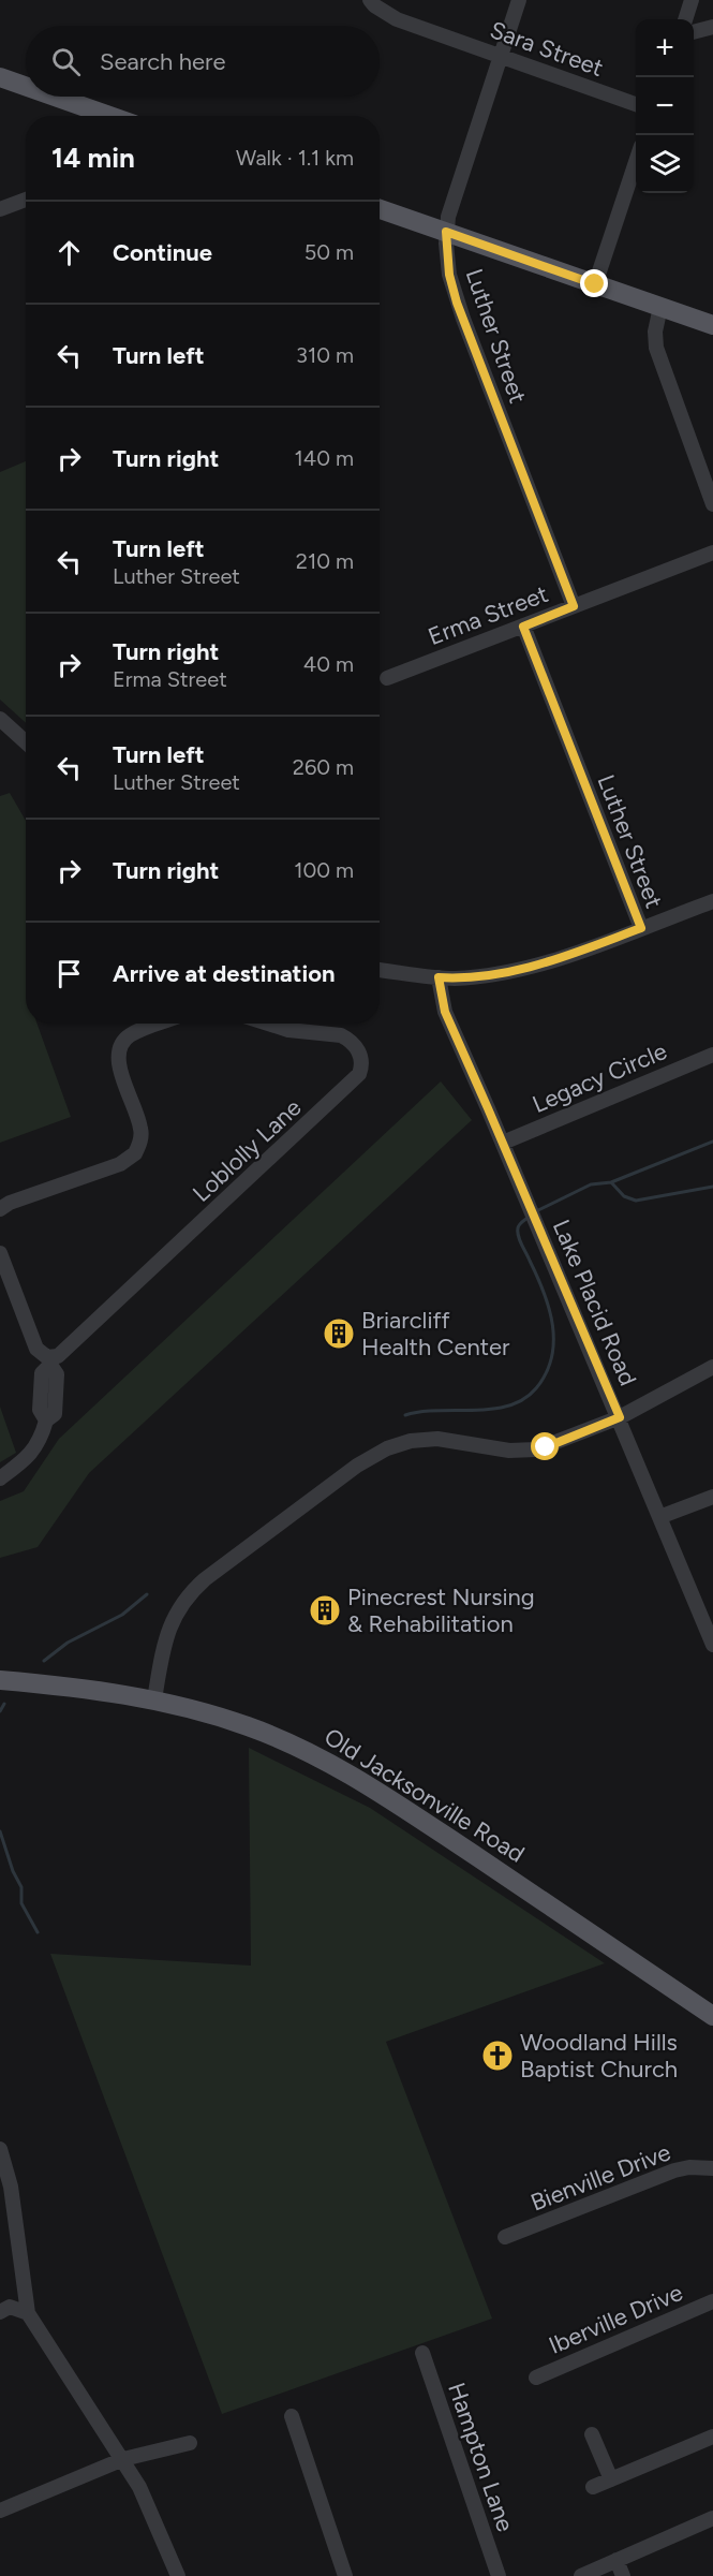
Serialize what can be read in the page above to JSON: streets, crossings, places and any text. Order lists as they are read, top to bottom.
{
  "streets": {
    "main road": ["Old Jacksonville Road"],
    "street": [
      "Sara Street",
      "Luther Street",
      "Erma Street",
      "Legacy Circle",
      "Loblolly Lane",
      "Lake Placid Road",
      "Bienville Drive",
      "Iberville Drive",
      "Hampton Lane"
    ]
  },
  "crossings": [
    ["Sara Street", "Luther Street"],
    ["Luther Street", "Erma Street"],
    ["Legacy Circle", "Lake Placid Road"]
  ],
  "places": {
    "building": ["Briarcliff Health Center", "Pinecrest Nursing & Rehabilitation"],
    "church": ["Woodland Hills Baptist Church"]
  },
  "page": {
    "map_buttons": ["+", "−"],
    "search": "Search here",
    "heading": ["14 min", "Walk · 1.1 km"],
    "list": [
      ["Continue", "50 m"],
      ["Turn left", "310 m"],
      ["Turn right", "140 m"],
      ["Turn left", "Luther Street", "210 m"],
      ["Turn right", "Erma Street", "40 m"],
      ["Turn left", "Luther Street", "260 m"],
      ["Turn right", "100 m"],
      "Arrive at destination"
    ]
  }
}
